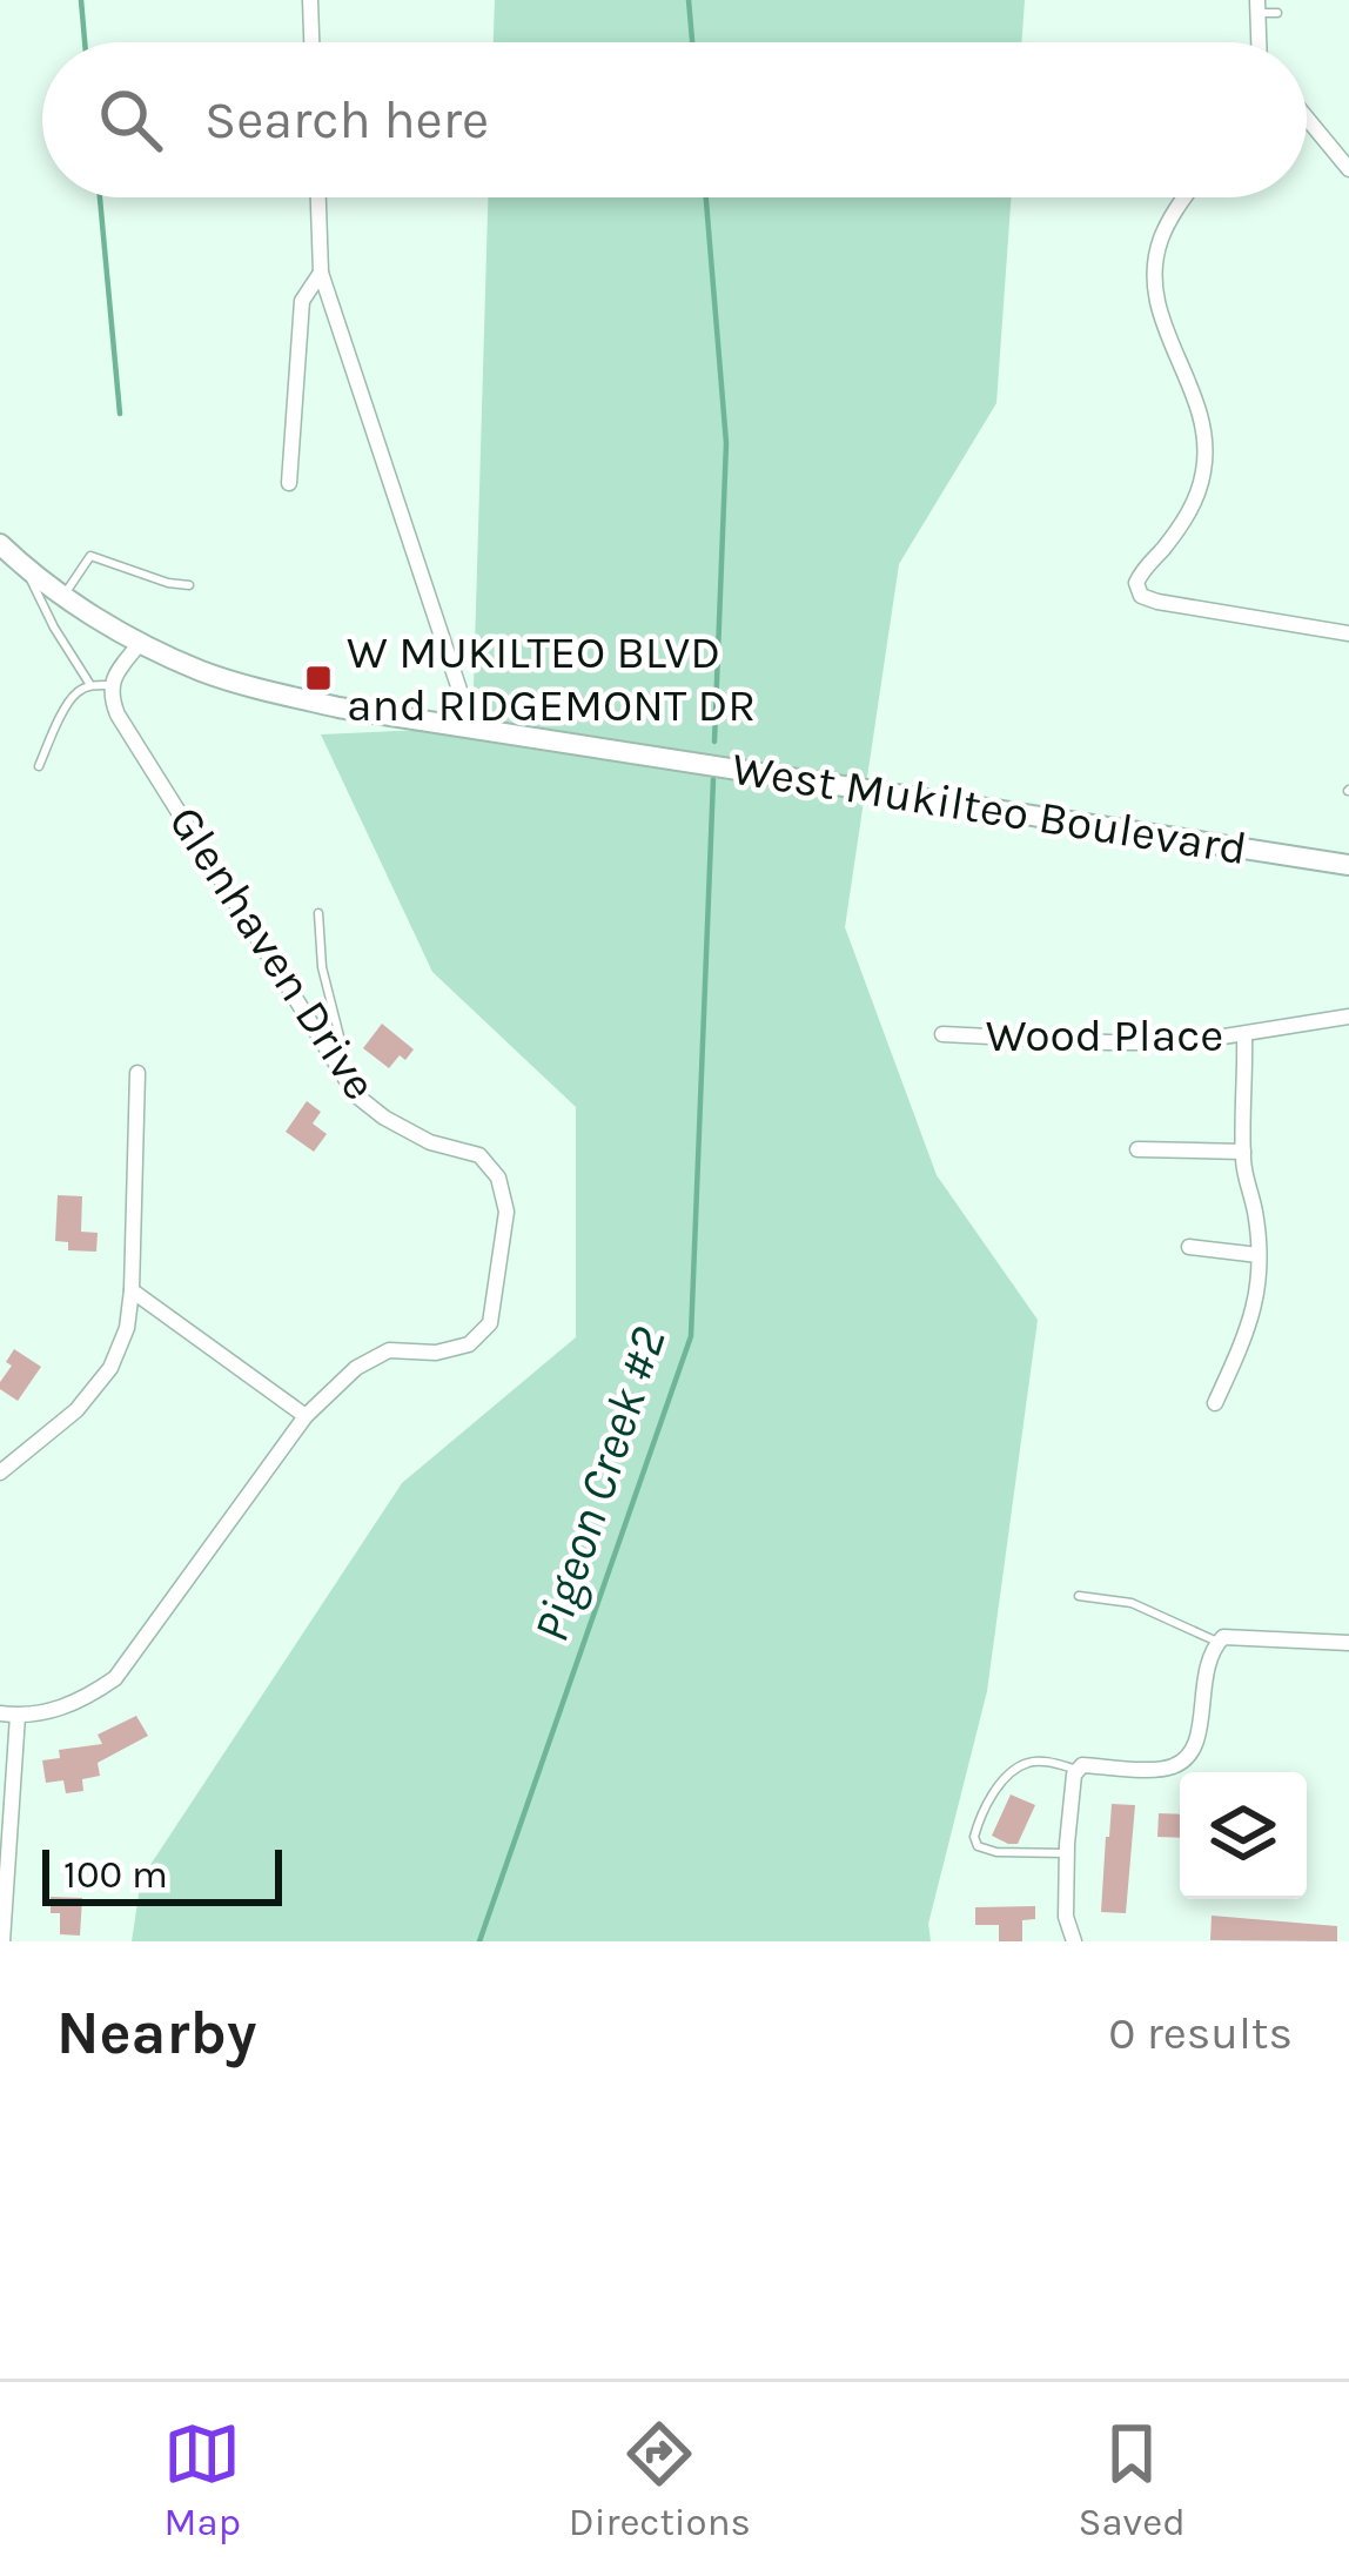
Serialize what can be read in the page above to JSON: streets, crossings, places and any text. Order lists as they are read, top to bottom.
{
  "streets": {
    "main road": ["West Mukilteo Boulevard"],
    "street": ["Glenhaven Drive", "Wood Place"]
  },
  "water": ["Pigeon Creek #2"],
  "places": {
    "transit": ["W MUKILTEO BLVD and RIDGEMONT DR"]
  },
  "scale_bar": "100 m",
  "page": {
    "search": "Search here",
    "scale": "100 m",
    "heading": ["Nearby", "0 results"],
    "nav": ["Map", "Directions", "Saved"]
  }
}
